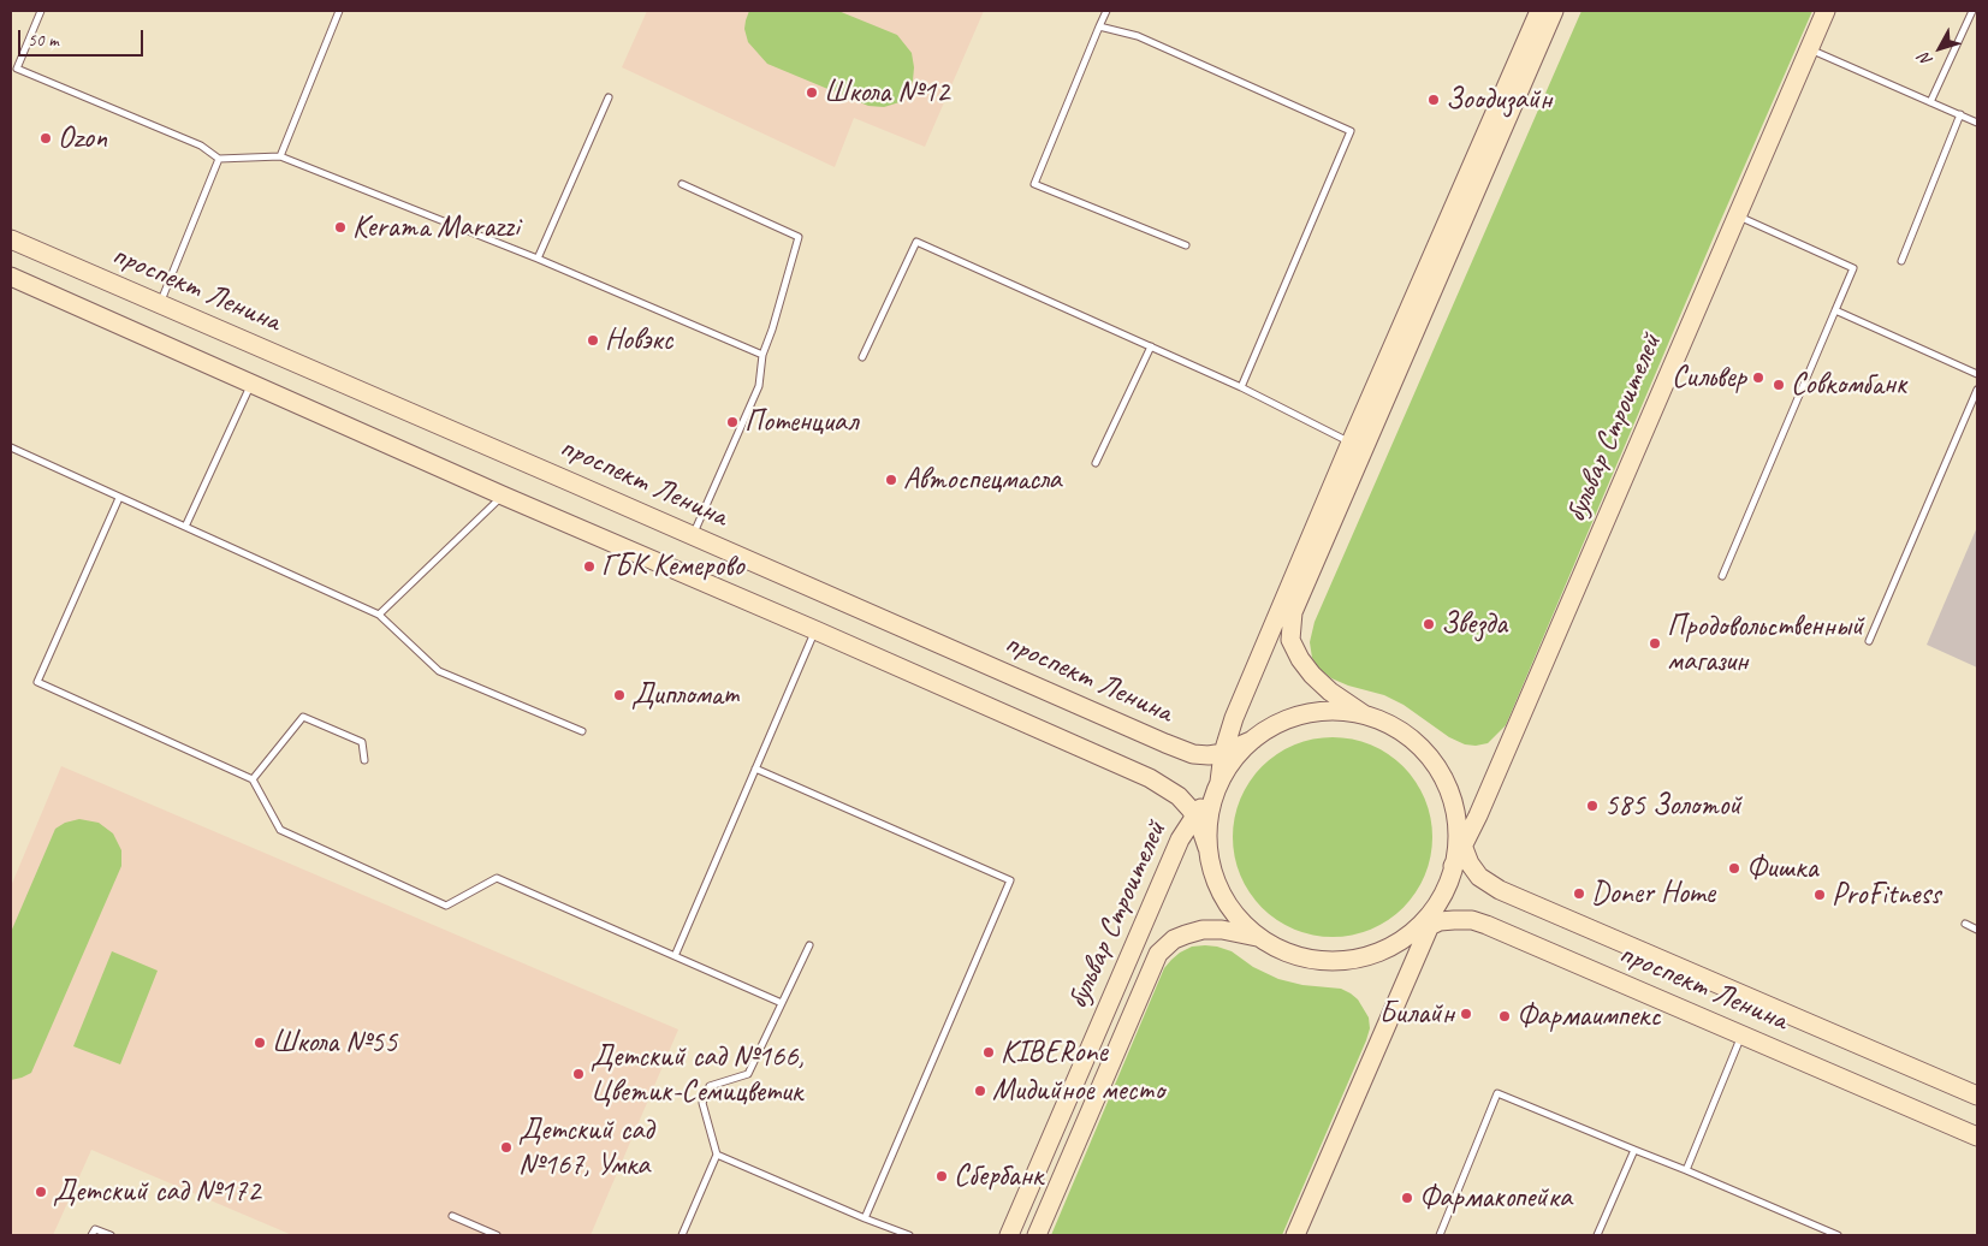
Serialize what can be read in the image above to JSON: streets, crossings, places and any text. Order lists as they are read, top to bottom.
{
  "streets": {
    "main road": ["проспект Ленина", "бульвар Строителей"]
  },
  "crossings": [
    ["проспект Ленина", "бульвар Строителей"]
  ],
  "places": [
    "Школа №12",
    "Зоодизайн",
    "Ozon",
    "Kerama Marazzi",
    "Новэкс",
    "Сильвер",
    "Совкомбанк",
    "Потенциал",
    "Автоспецмасла",
    "ГБК Кемерово",
    "Звезда",
    "Продовольственный магазин",
    "Дипломат",
    "585 Золотой",
    "Фишка",
    "Doner Home",
    "ProFitness",
    "Билайн",
    "Фармаимпекс",
    "Школа №55",
    "KIBERone",
    "Детский сад №166, Цветик-Семицветик",
    "Мидийное место",
    "Детский сад №167, Умка",
    "Сбербанк",
    "Детский сад №172",
    "Фармакопейка"
  ],
  "scale_bar": "50 m",
  "north": "bottom left"
}
